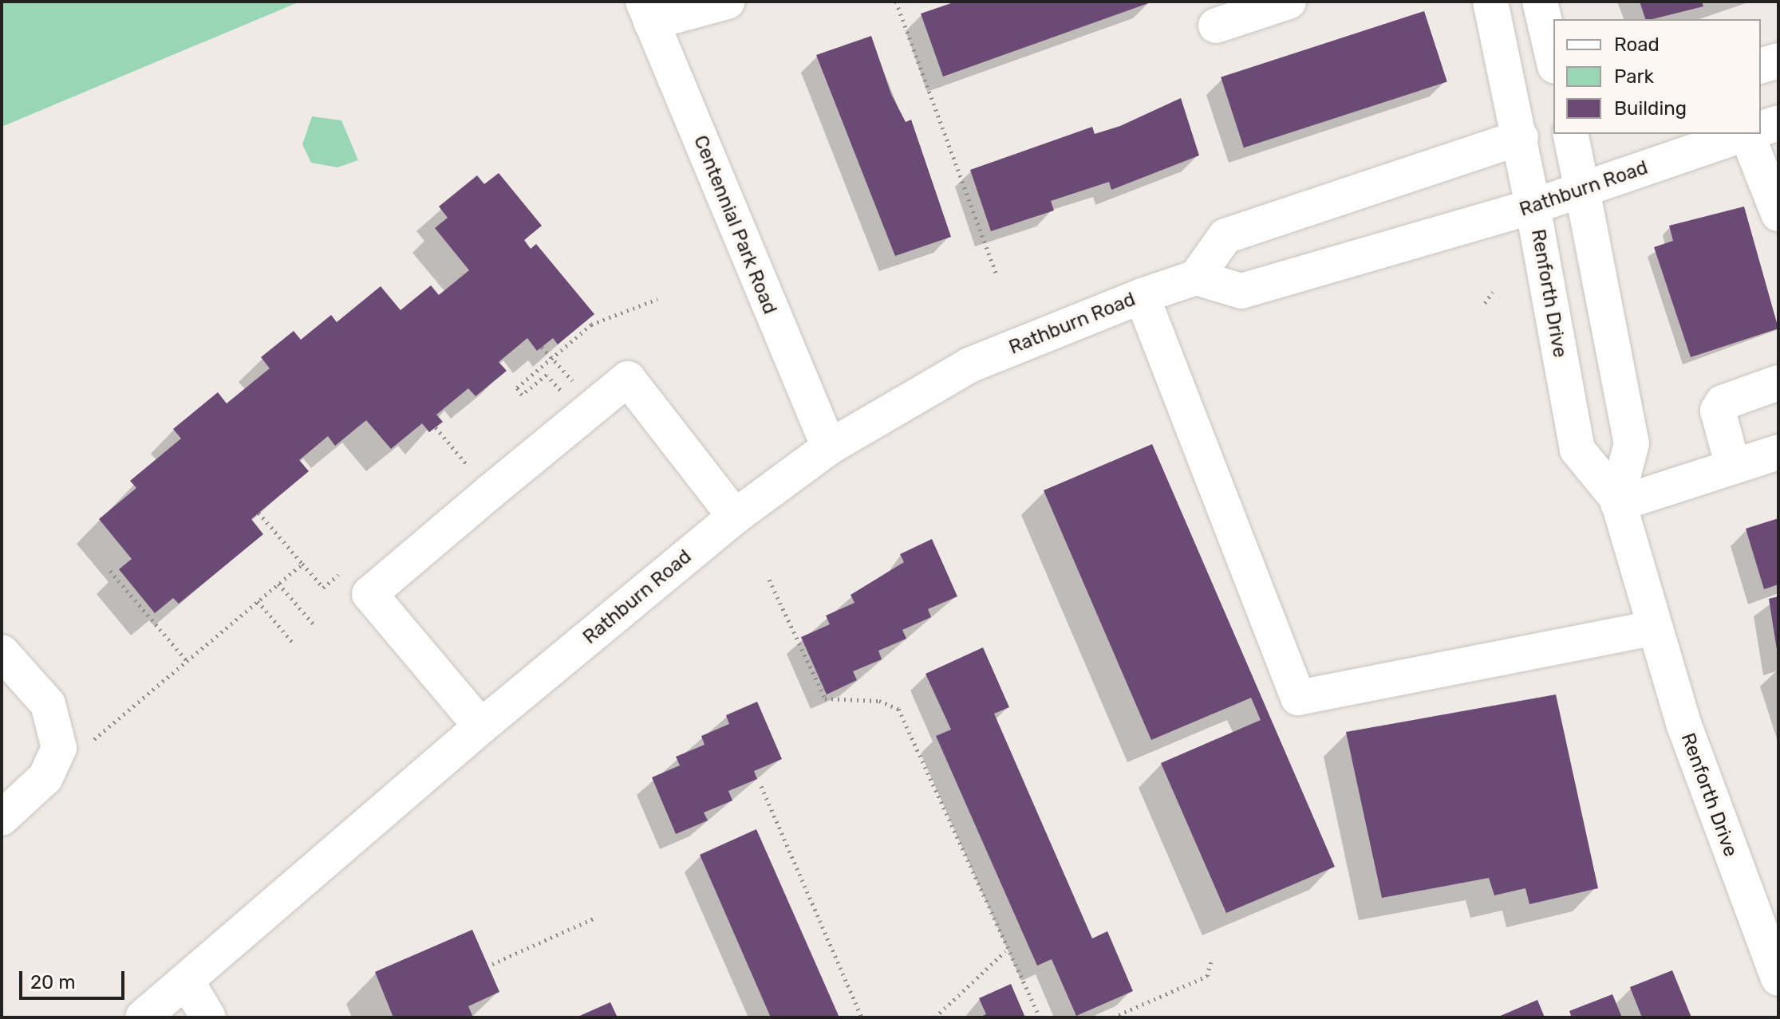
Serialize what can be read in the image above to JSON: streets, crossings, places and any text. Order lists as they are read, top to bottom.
{
  "streets": {
    "street": ["Rathburn Road", "Centennial Park Road", "Renforth Drive"]
  },
  "crossings": [
    ["Rathburn Road", "Centennial Park Road"],
    ["Rathburn Road", "Renforth Drive"]
  ],
  "legend": ["Road", "Park", "Building"],
  "scale_bar": "20 m"
}
